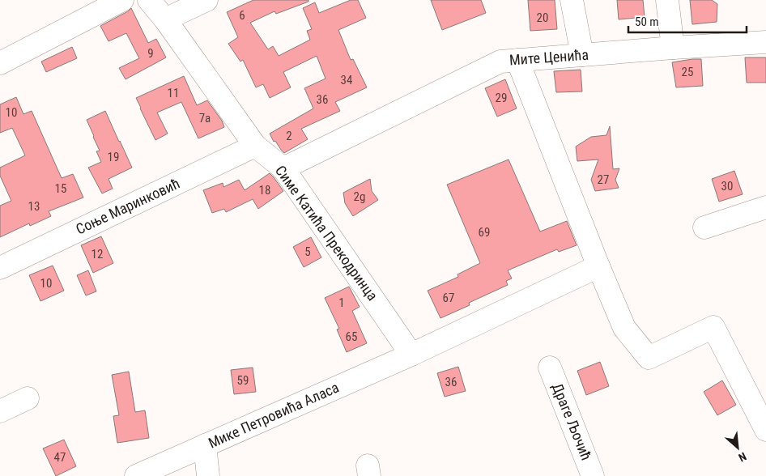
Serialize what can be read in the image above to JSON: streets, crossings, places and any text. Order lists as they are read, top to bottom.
{
  "streets": {
    "street": [
      "Мите Ценића",
      "Соње Маринковић",
      "Симе Катића Прекодринца",
      "Мике Петровића Аласа",
      "Драге Љочић"
    ]
  },
  "crossings": [
    ["Мите Ценића", "Симе Катића Прекодринца"],
    ["Соње Маринковић", "Симе Катића Прекодринца"],
    ["Симе Катића Прекодринца", "Мике Петровића Аласа"]
  ],
  "house_numbers": [
    "6",
    "20",
    "9",
    "25",
    "34",
    "11",
    "29",
    "36",
    "10",
    "7a",
    "2",
    "19",
    "27",
    "30",
    "15",
    "18",
    "2g",
    "13",
    "69",
    "5",
    "12",
    "10",
    "67",
    "1",
    "65",
    "59",
    "36",
    "47"
  ],
  "scale_bar": "50 m",
  "north": "bottom right"
}
